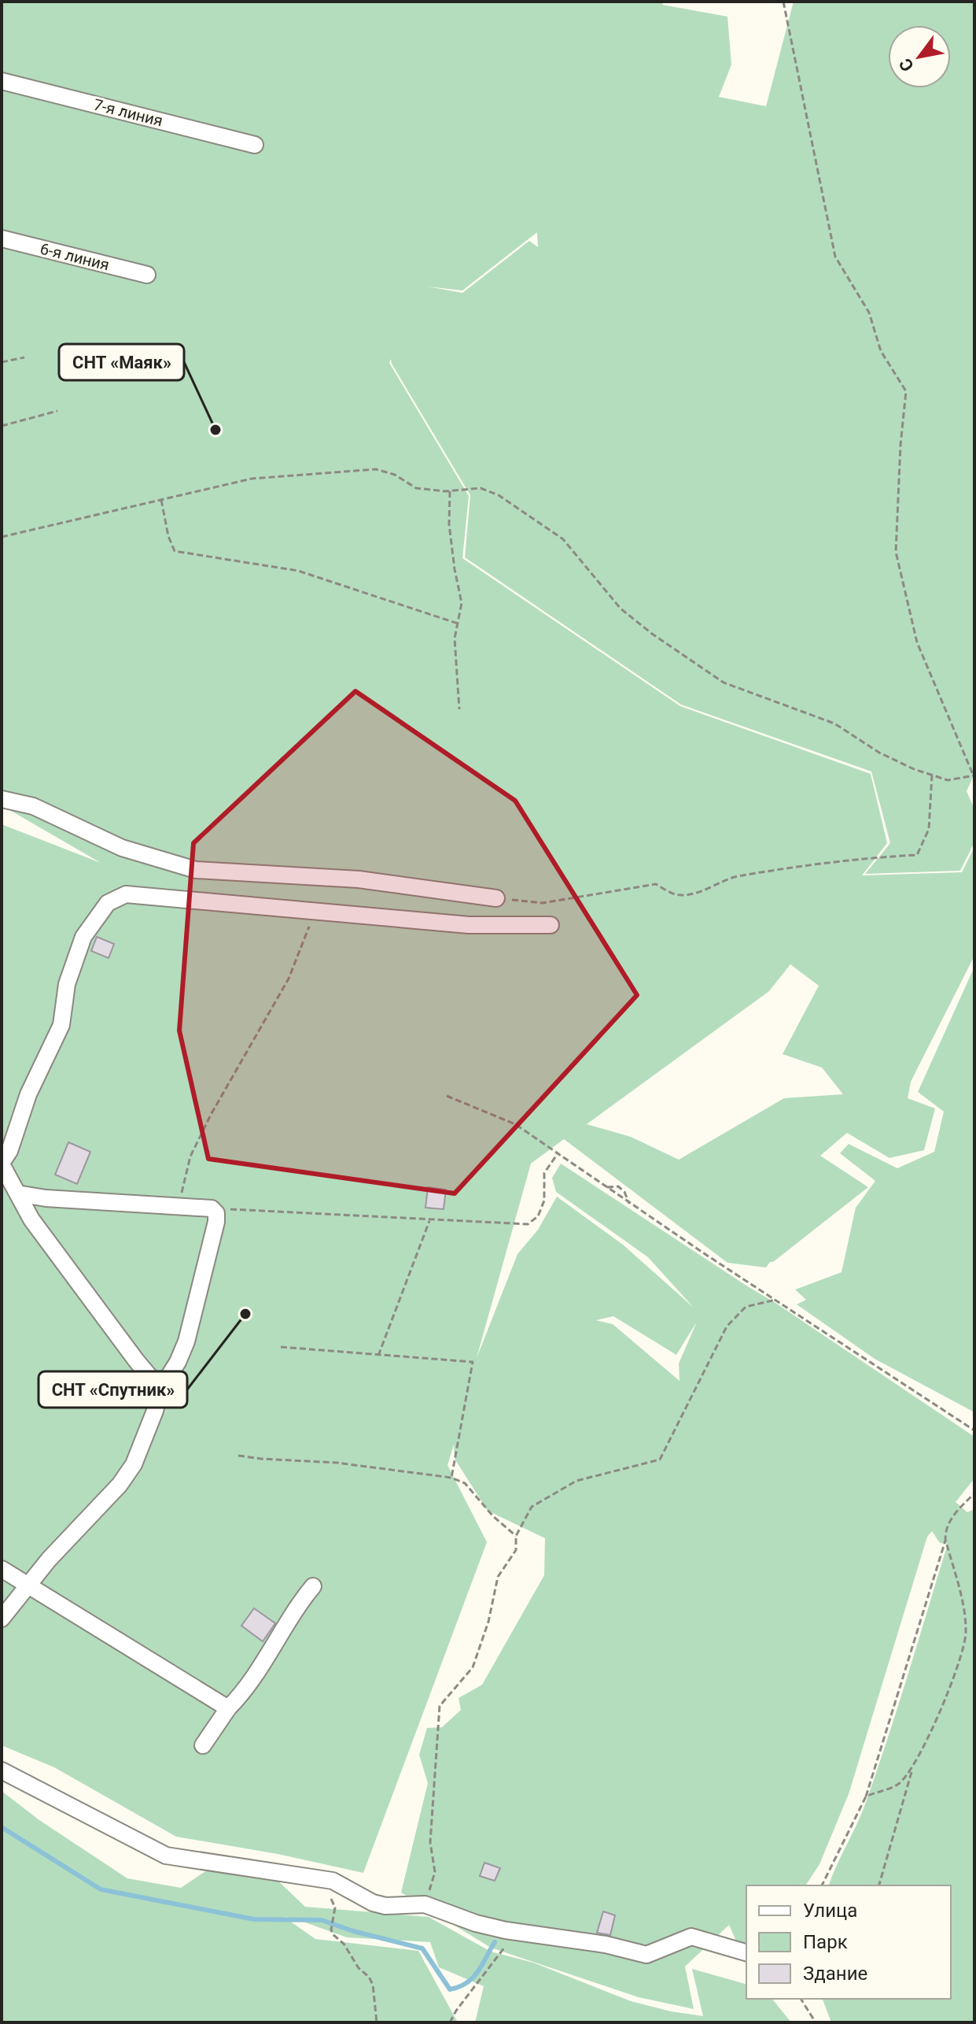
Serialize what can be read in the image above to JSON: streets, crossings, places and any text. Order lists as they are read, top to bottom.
{
  "streets": {
    "street": ["7-я линия", "6-я линия"]
  },
  "places": ["СНТ «Маяк»", "СНТ «Спутник»"],
  "legend": ["Улица", "Парк", "Здание"],
  "north": "bottom left"
}
